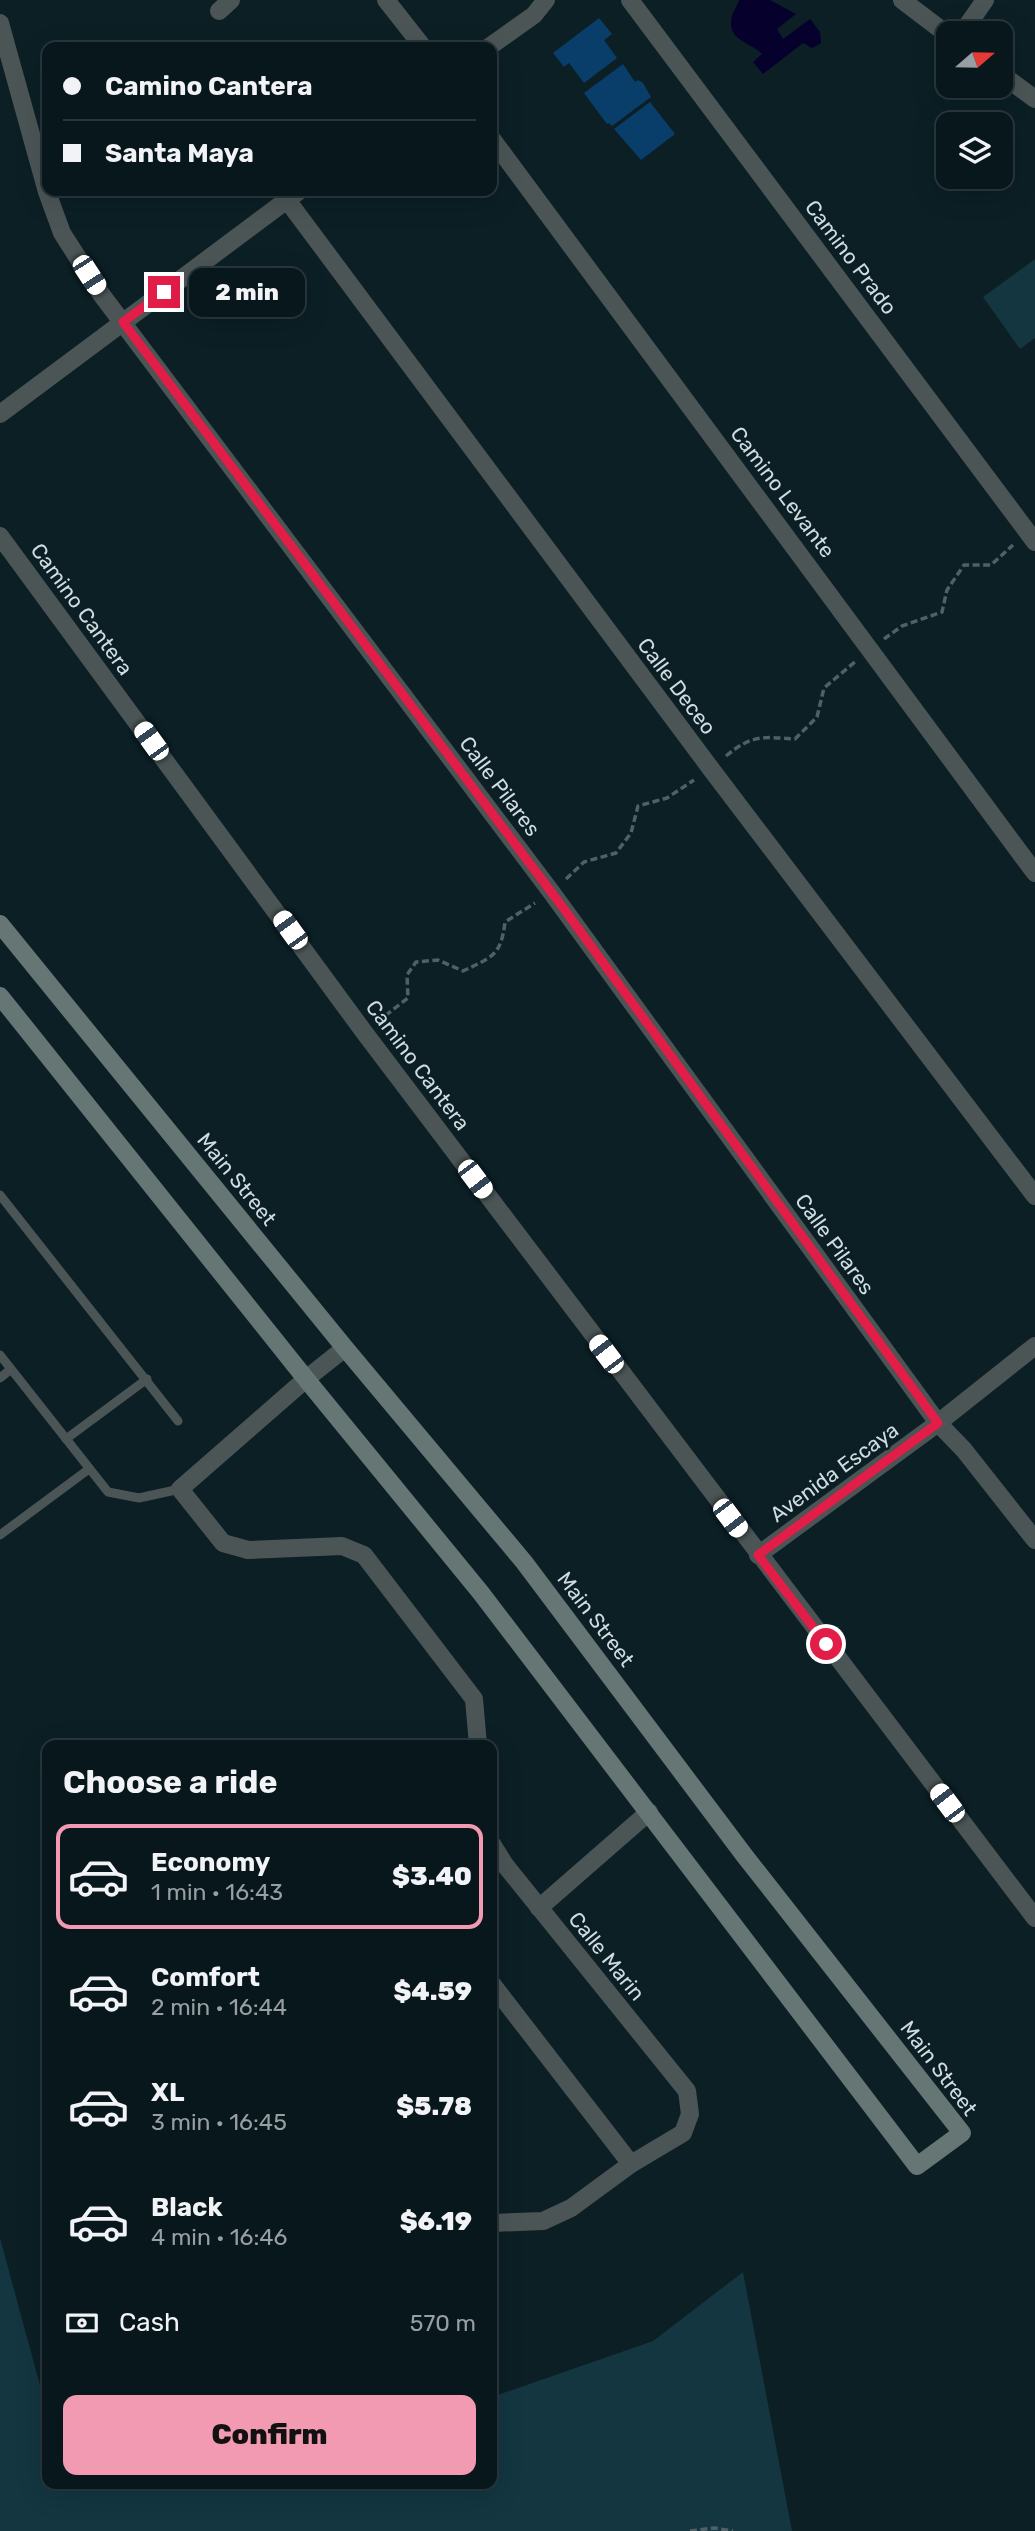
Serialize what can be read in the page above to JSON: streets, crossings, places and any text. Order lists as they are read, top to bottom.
{
  "streets": {
    "main road": ["Main Street"],
    "street": [
      "Camino Prado",
      "Camino Levante",
      "Camino Cantera",
      "Calle Deceo",
      "Calle Pilares",
      "Avenida Escaya",
      "Calle Marin"
    ]
  },
  "crossings": [
    ["Camino Cantera", "Avenida Escaya"],
    ["Calle Pilares", "Avenida Escaya"]
  ],
  "north": "right",
  "page": {
    "banner": ["Camino Cantera", "Santa Maya"],
    "bubble": "2 min",
    "heading": "Choose a ride",
    "list": [
      {
        "name": "Economy",
        "note": "1 min · 16:43",
        "value": "$3.40"
      },
      {
        "name": "Comfort",
        "note": "2 min · 16:44",
        "value": "$4.59"
      },
      {
        "name": "XL",
        "note": "3 min · 16:45",
        "value": "$5.78"
      },
      {
        "name": "Black",
        "note": "4 min · 16:46",
        "value": "$6.19"
      }
    ],
    "pay": ["Cash", "570 m"],
    "buttons": "Confirm"
  }
}
